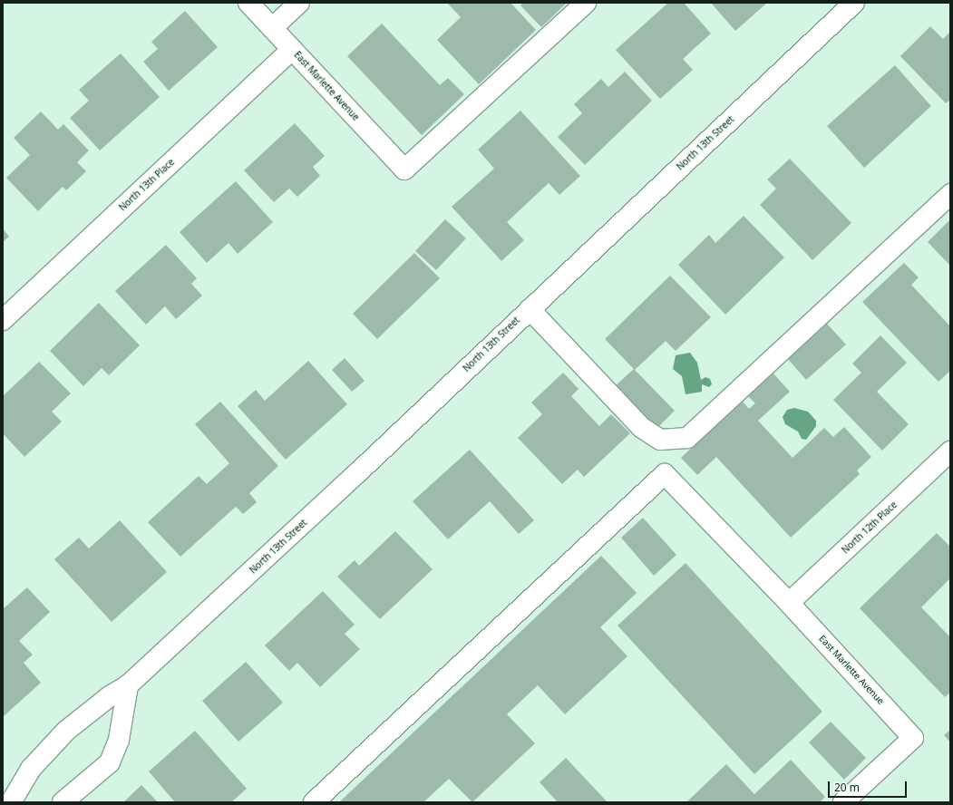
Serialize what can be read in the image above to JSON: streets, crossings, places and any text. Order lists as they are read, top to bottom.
{
  "streets": {
    "street": [
      "East Marlette Avenue",
      "North 13th Street",
      "North 13th Place",
      "North 12th Place"
    ]
  },
  "crossings": [
    ["East Marlette Avenue", "North 13th Place"],
    ["East Marlette Avenue", "North 12th Place"]
  ],
  "scale_bar": "20 m"
}
